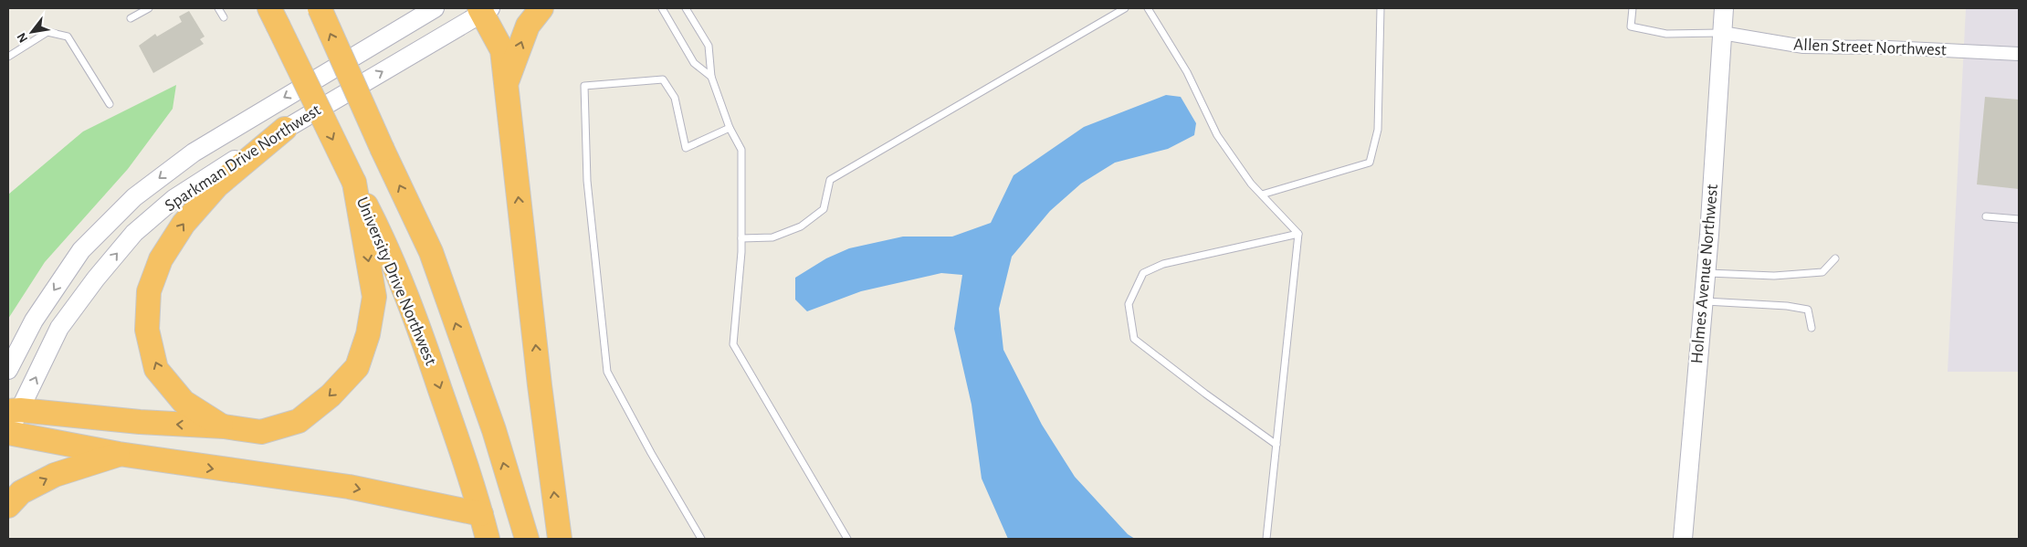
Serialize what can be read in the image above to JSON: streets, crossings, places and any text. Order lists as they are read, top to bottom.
{
  "streets": {
    "highway": ["University Drive Northwest"],
    "main road": ["Sparkman Drive Northwest", "Holmes Avenue Northwest"],
    "street": ["Allen Street Northwest"]
  },
  "crossings": [
    ["Allen Street Northwest", "Holmes Avenue Northwest"]
  ],
  "north": "bottom left"
}
